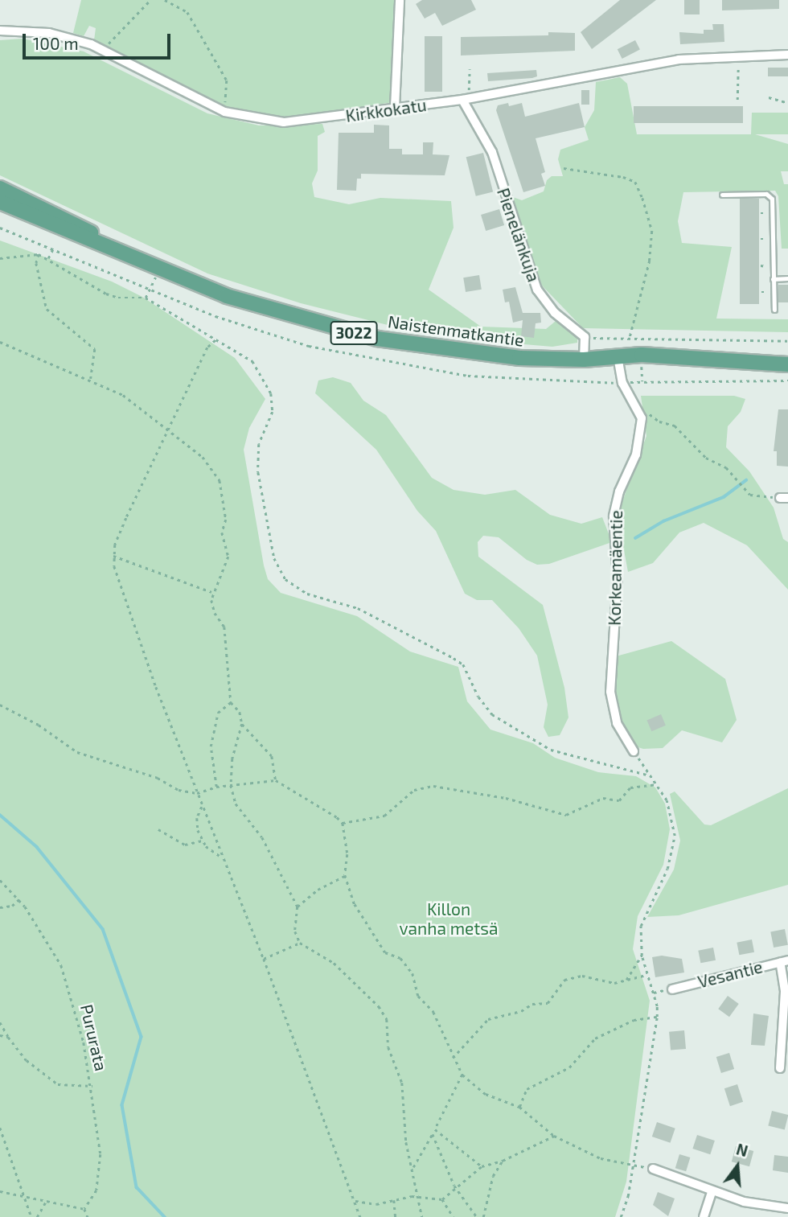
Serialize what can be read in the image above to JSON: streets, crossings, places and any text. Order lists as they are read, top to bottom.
{
  "streets": {
    "main road": ["Naistenmatkantie", "3022"],
    "street": [
      "Kirkkokatu",
      "Pienelänkuja",
      "Korkeamäentie",
      "Vesantie"
    ],
    "path": ["Pururata"]
  },
  "crossings": [
    ["Kirkkokatu", "Pienelänkuja"],
    ["Naistenmatkantie", "Korkeamäentie"]
  ],
  "parks": ["Killon vanha metsä"],
  "scale_bar": "100 m",
  "north": "top"
}
